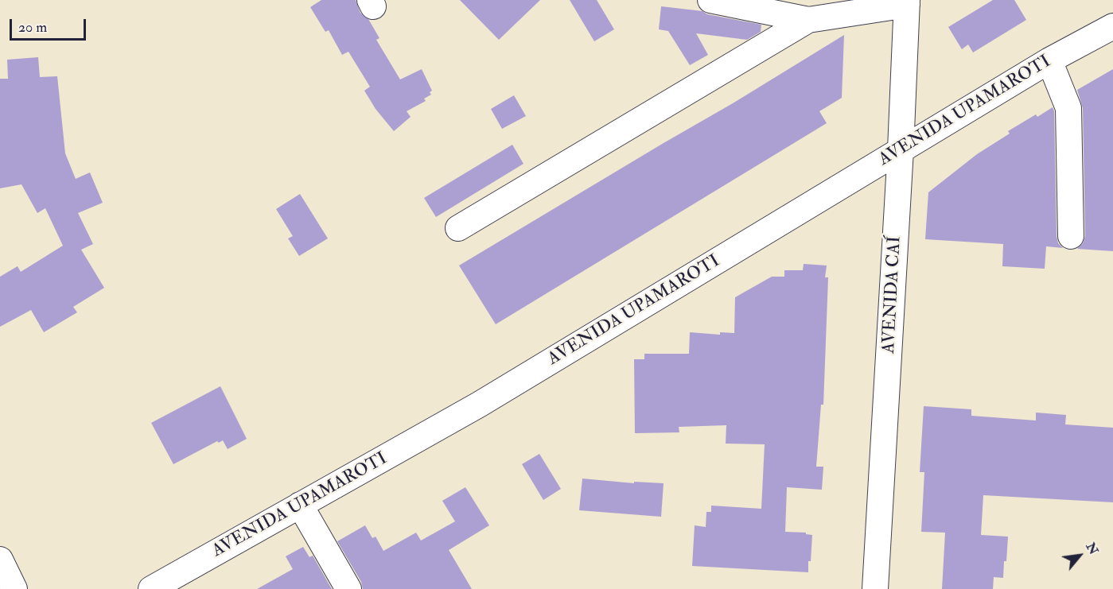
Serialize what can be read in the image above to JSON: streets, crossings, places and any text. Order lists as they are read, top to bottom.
{
  "streets": {
    "street": ["AVENIDA UPAMAROTI", "AVENIDA CAÍ"]
  },
  "crossings": [
    ["AVENIDA UPAMAROTI", "AVENIDA CAÍ"]
  ],
  "scale_bar": "20 m",
  "north": "top right"
}
